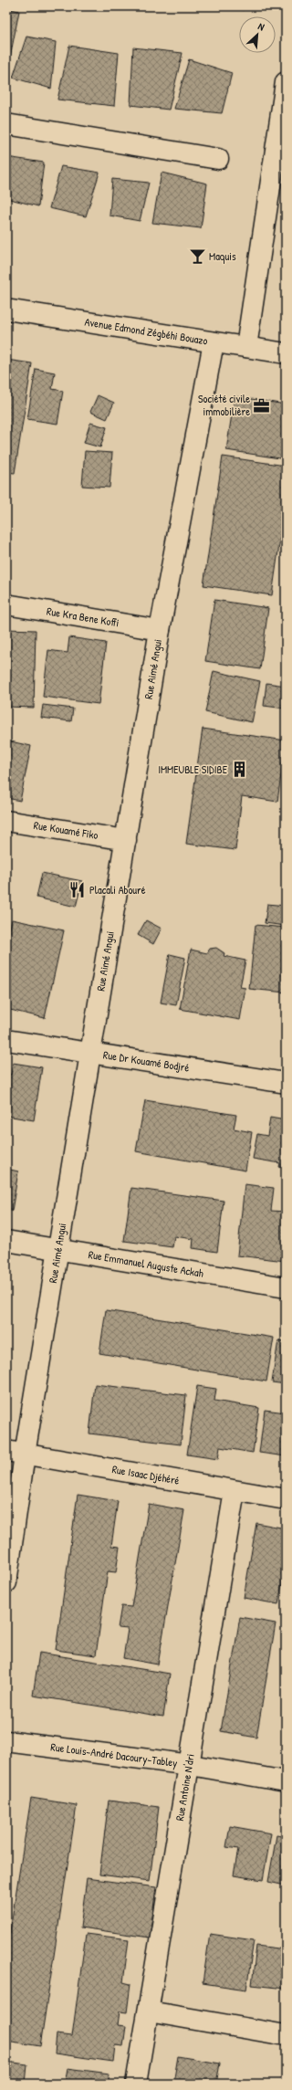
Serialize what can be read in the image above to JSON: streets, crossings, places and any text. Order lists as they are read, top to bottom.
{
  "streets": {
    "street": [
      "Avenue Edmond Zégbéhi Bouazo",
      "Rue Kra Bene Koffi",
      "Rue Aimé Angui",
      "Rue Kouamé Fiko",
      "Rue Dr Kouamé Bodjré",
      "Rue Emmanuel Auguste Ackah",
      "Rue Isaac Djéhéré",
      "Rue Louis-André Dacoury-Tabley",
      "Rue Antoine N'dri"
    ]
  },
  "crossings": [
    ["Avenue Edmond Zégbéhi Bouazo", "Rue Aimé Angui"],
    ["Rue Kra Bene Koffi", "Rue Aimé Angui"],
    ["Rue Aimé Angui", "Rue Kouamé Fiko"],
    ["Rue Aimé Angui", "Rue Dr Kouamé Bodjré"],
    ["Rue Aimé Angui", "Rue Emmanuel Auguste Ackah"],
    ["Rue Aimé Angui", "Rue Isaac Djéhéré"],
    ["Rue Isaac Djéhéré", "Rue Antoine N'dri"],
    ["Rue Louis-André Dacoury-Tabley", "Rue Antoine N'dri"]
  ],
  "places": {
    "bar": ["Maquis"],
    "office": ["Société civile immobilière"],
    "building": ["IMMEUBLE SIDIBE"],
    "restaurant": ["Placali Abouré"]
  },
  "north": "top right"
}
